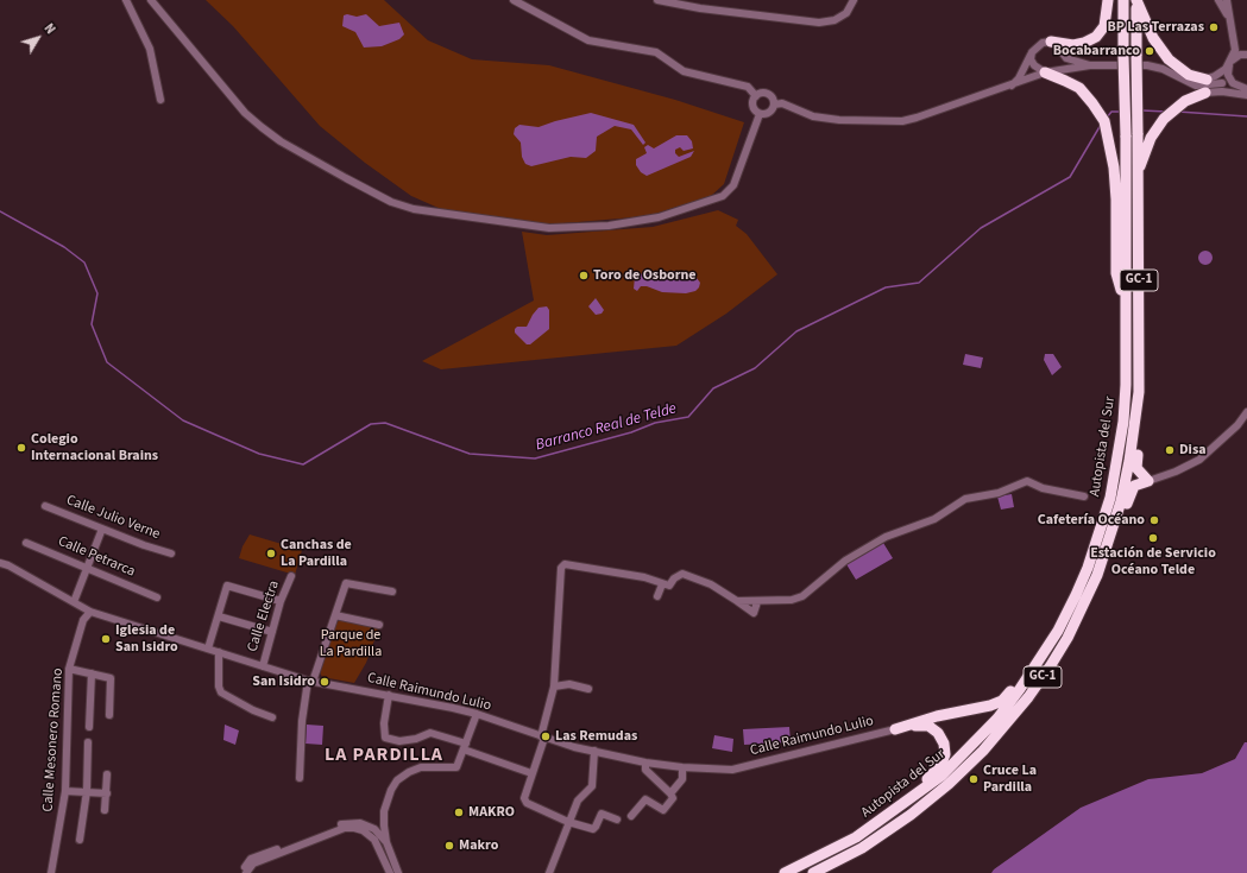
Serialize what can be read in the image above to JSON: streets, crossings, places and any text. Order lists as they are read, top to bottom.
{
  "streets": {
    "highway": ["GC-1", "Autopista del Sur"],
    "street": [
      "Calle Julio Verne",
      "Calle Petrarca",
      "Calle Electra",
      "Calle Raimundo Lulio",
      "Calle Mesonero Romano"
    ]
  },
  "crossings": [
    ["Calle Electra", "Calle Raimundo Lulio"],
    ["Calle Raimundo Lulio", "Calle Mesonero Romano"]
  ],
  "districts": ["LA PARDILLA"],
  "water": ["Barranco Real de Telde"],
  "parks": ["Parque de La Pardilla"],
  "places": [
    "BP Las Terrazas",
    "Bocabarranco",
    "Toro de Osborne",
    "Colegio Internacional Brains",
    "Disa",
    "Cafetería Océano",
    "Estación de Servicio Océano Telde",
    "Canchas de La Pardilla",
    "Iglesia de San Isidro",
    "San Isidro",
    "Las Remudas",
    "Cruce La Pardilla",
    "MAKRO",
    "Makro"
  ],
  "north": "top right"
}
